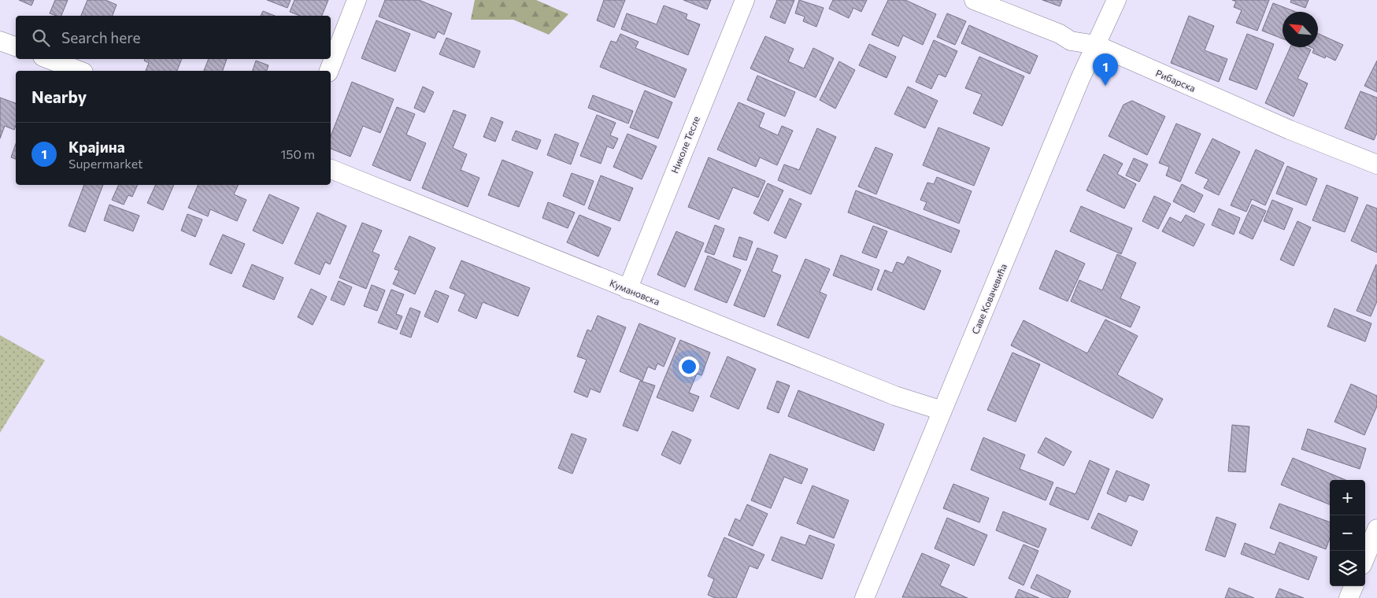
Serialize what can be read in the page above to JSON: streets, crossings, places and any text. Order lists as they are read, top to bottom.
{
  "streets": {
    "street": [
      "Рибарска",
      "Николе Тесле",
      "Кумановска",
      "Саве Ковачевића"
    ]
  },
  "crossings": [
    ["Рибарска", "Саве Ковачевића"],
    ["Николе Тесле", "Кумановска"],
    ["Кумановска", "Саве Ковачевића"]
  ],
  "north": "top left",
  "page": {
    "search": "Search here",
    "pins": "1",
    "heading": "Nearby",
    "list": [
      {
        "mark": "1",
        "name": "Крајина",
        "note": "Supermarket",
        "value": "150 m"
      }
    ],
    "map_buttons": ["+", "−"]
  }
}
